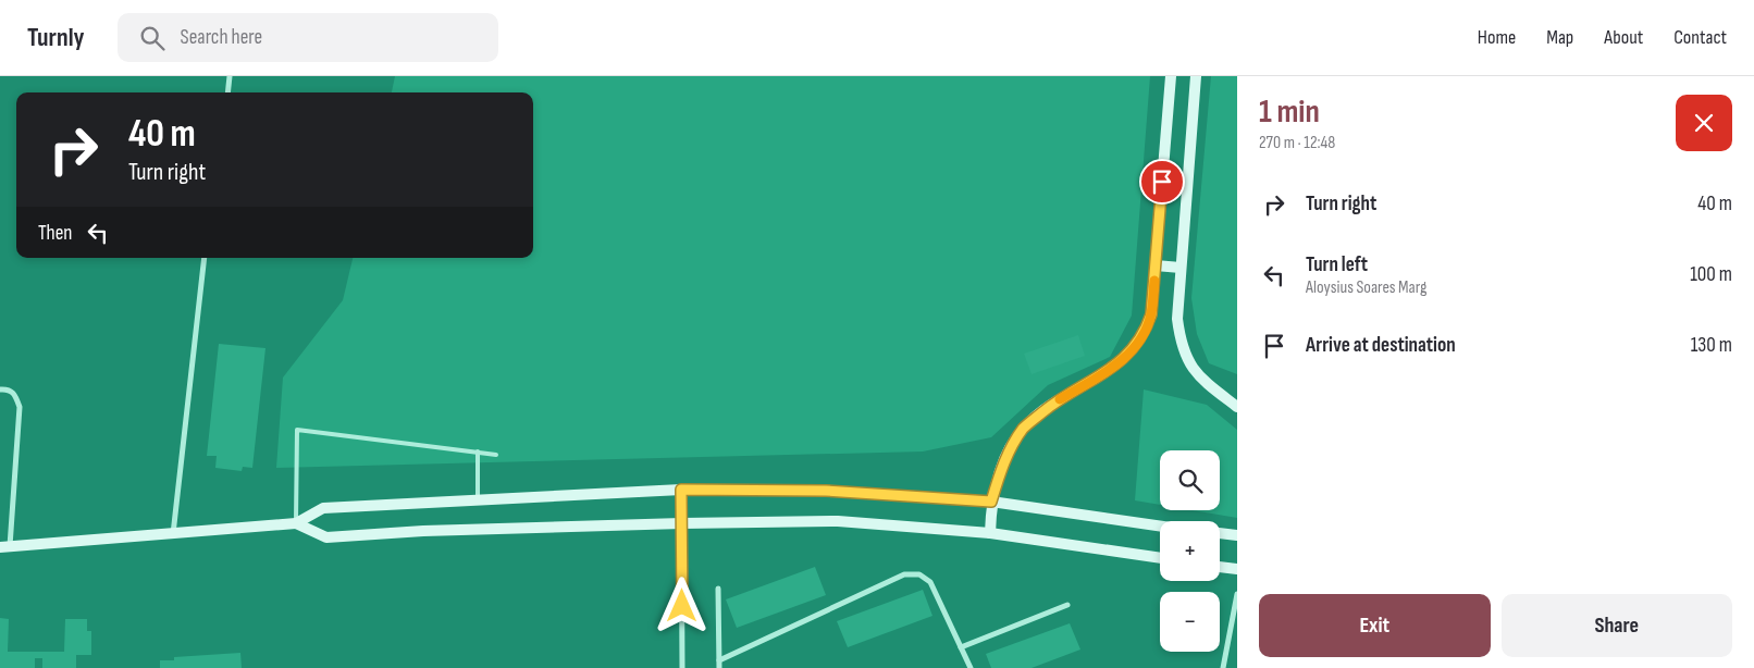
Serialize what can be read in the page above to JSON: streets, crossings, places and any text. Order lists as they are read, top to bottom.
{
  "page": {
    "header": "Turnly",
    "search": "Search here",
    "nav": [
      "Home",
      "Map",
      "About",
      "Contact"
    ],
    "heading": ["1 min", "270 m · 12:48"],
    "turn": ["40 m", "Turn right"],
    "list": [
      {
        "name": "Turn right",
        "value": "40 m"
      },
      {
        "name": "Turn left",
        "note": "Aloysius Soares Marg",
        "value": "100 m"
      },
      {
        "name": "Arrive at destination",
        "value": "130 m"
      }
    ],
    "then": "Then",
    "map_buttons": ["+", "−"],
    "buttons": ["Exit", "Share"]
  }
}
